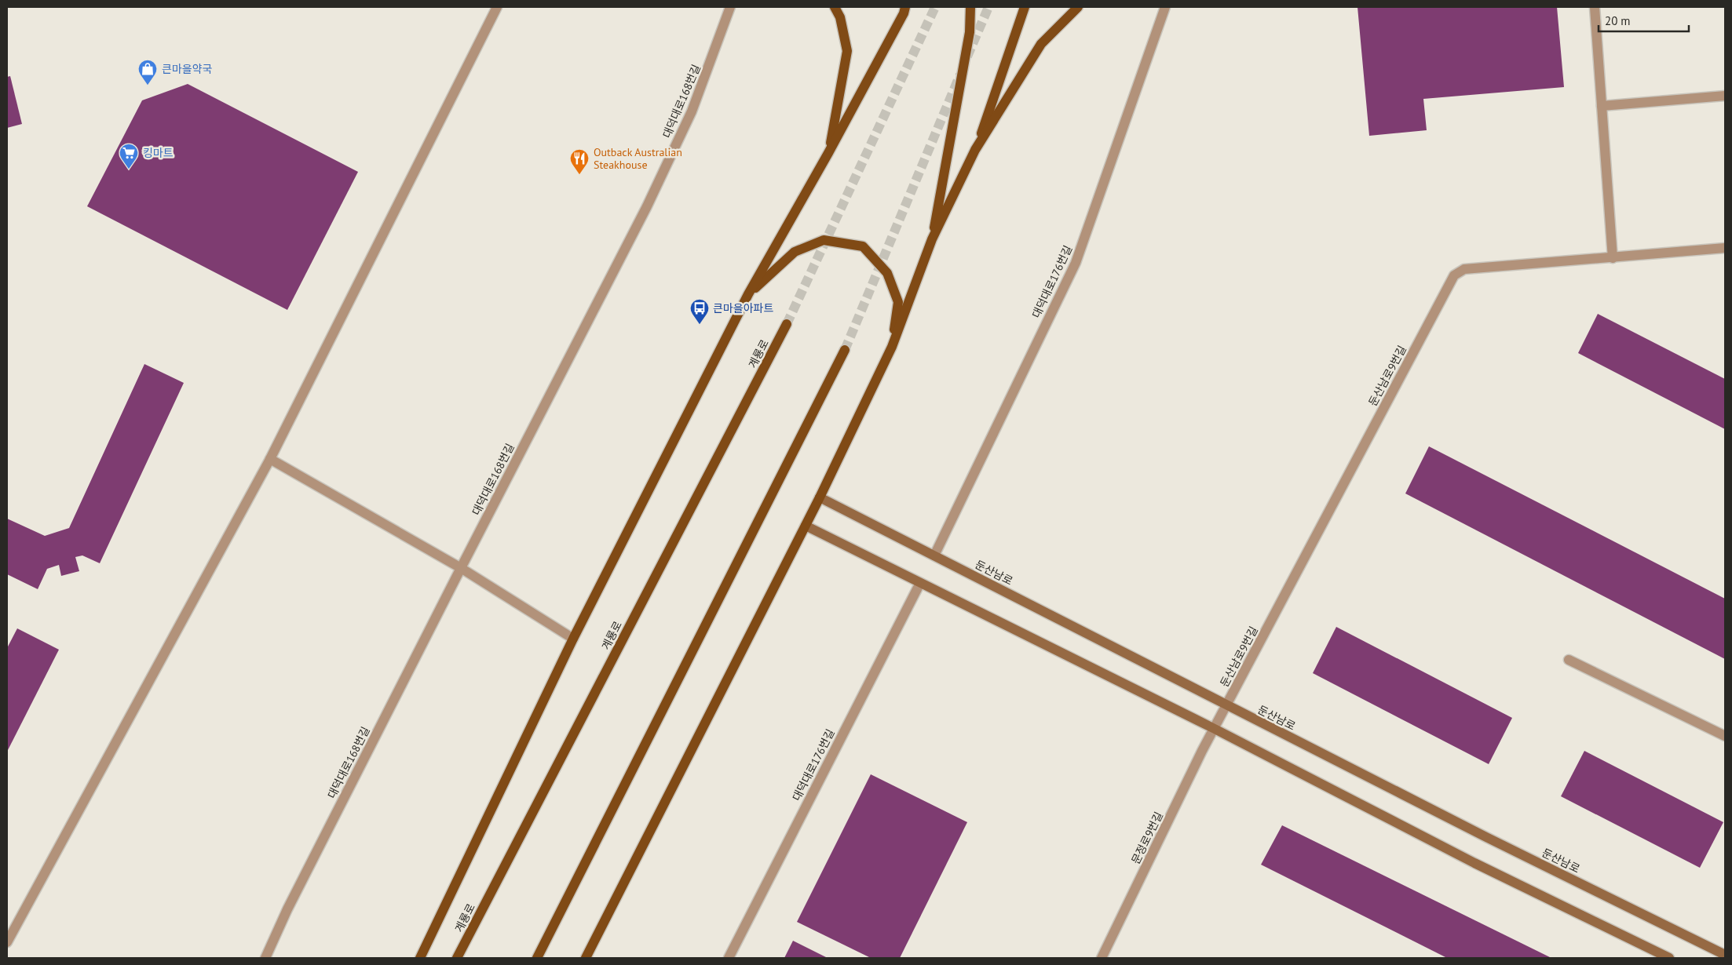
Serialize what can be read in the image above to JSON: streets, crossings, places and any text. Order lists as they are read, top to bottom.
{
  "streets": {
    "main road": ["계룡로"],
    "street": [
      "대덕대로168번길",
      "대덕대로176번길",
      "둔산남로9번길",
      "둔산남로",
      "문정로9번길"
    ]
  },
  "crossings": [
    ["대덕대로176번길", "둔산남로"],
    ["둔산남로9번길", "둔산남로"],
    ["둔산남로9번길", "문정로9번길"]
  ],
  "places": {
    "shop": ["큰마을약국"],
    "supermarket": ["킹마트"],
    "restaurant": ["Outback Australian Steakhouse"],
    "bus stop": ["큰마을아파트"]
  },
  "scale_bar": "20 m"
}
